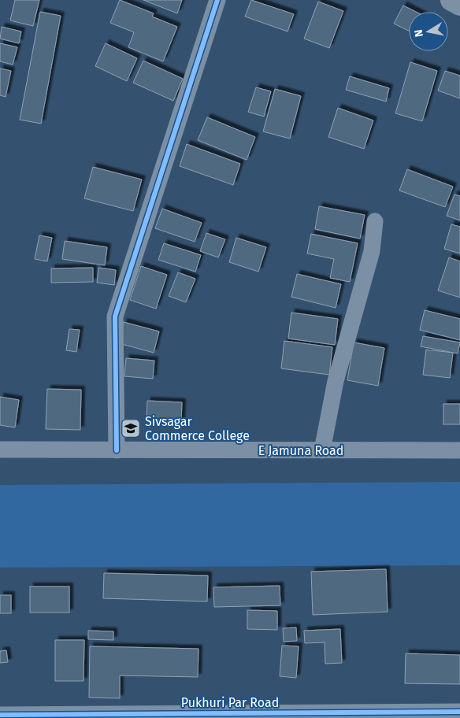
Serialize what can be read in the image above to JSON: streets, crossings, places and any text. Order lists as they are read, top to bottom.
{
  "streets": {
    "street": ["E Jamuna Road", "Pukhuri Par Road"]
  },
  "places": {
    "school or university": ["Sivsagar Commerce College"]
  },
  "north": "left"
}
